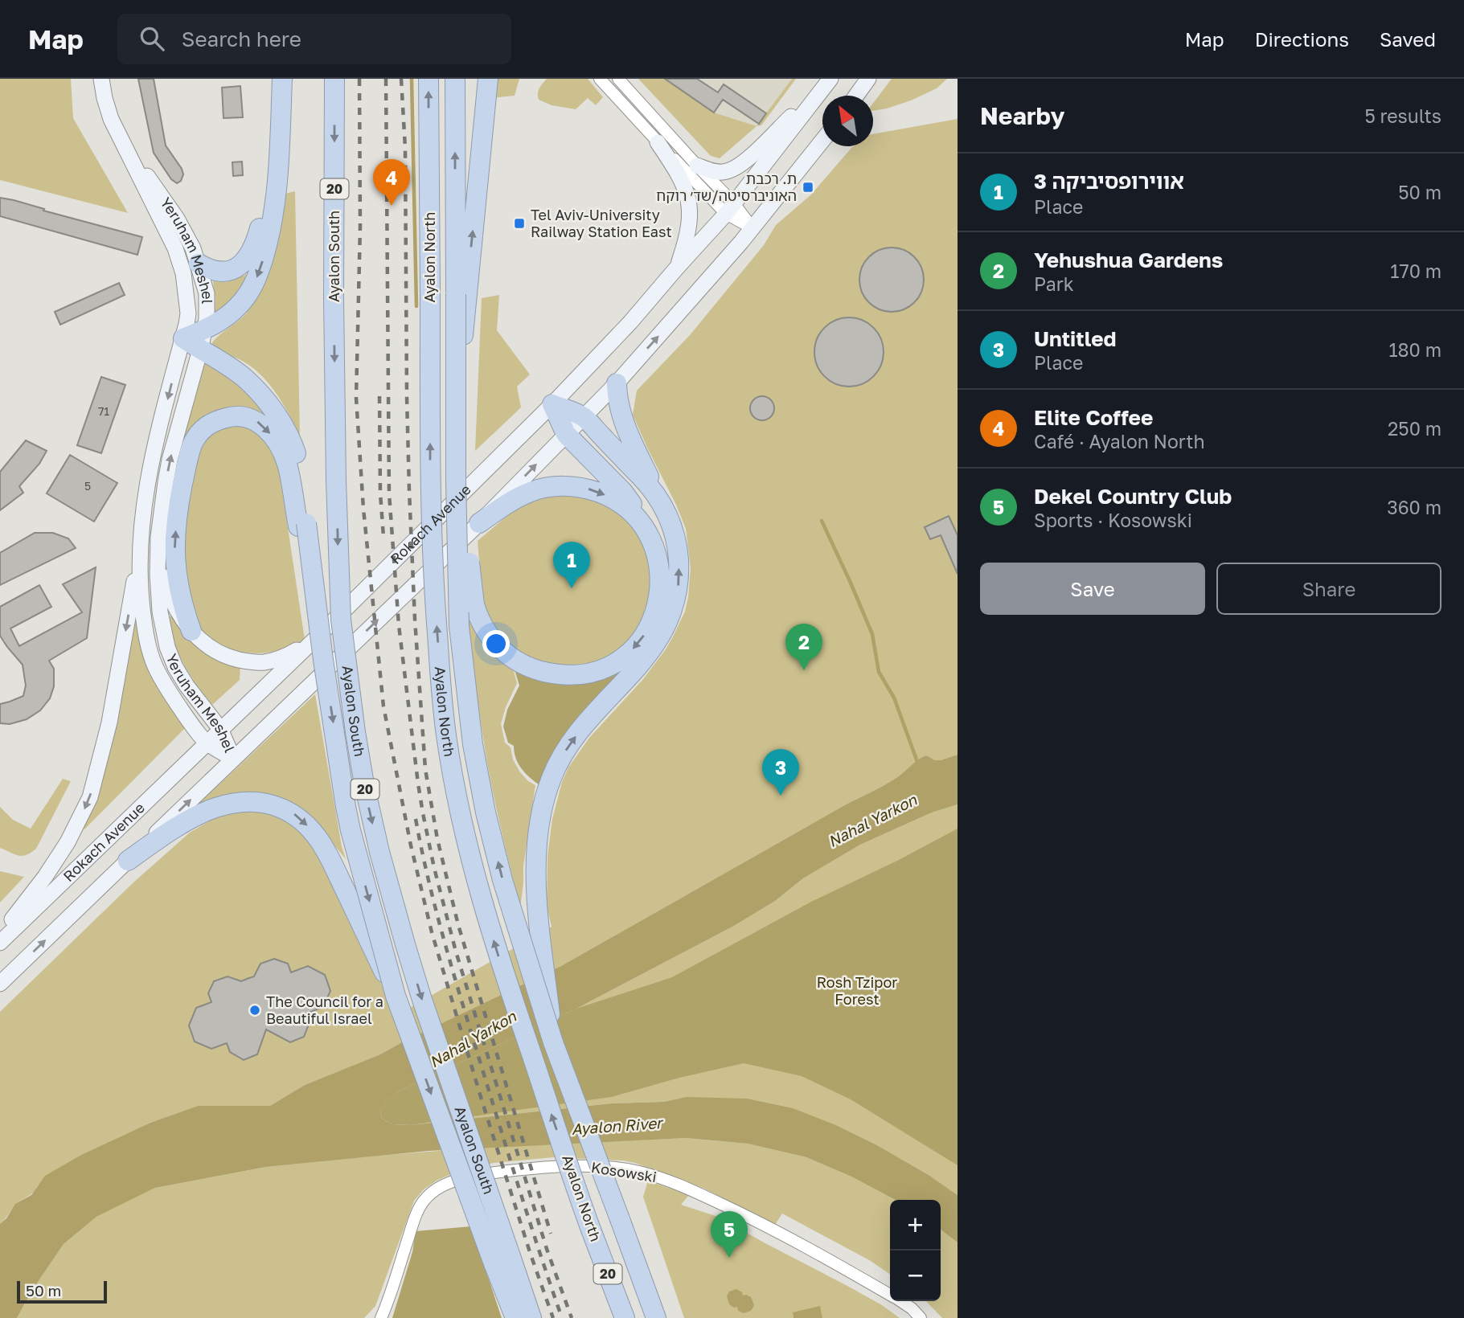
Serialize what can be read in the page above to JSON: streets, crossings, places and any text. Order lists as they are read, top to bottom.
{
  "streets": {
    "highway": ["20", "Ayalon South", "Ayalon North"],
    "main road": ["Yeruham Meshel", "Rokach Avenue"],
    "street": ["Kosowski"]
  },
  "crossings": [
    ["Yeruham Meshel", "Rokach Avenue"]
  ],
  "water": ["Nahal Yarkon", "Ayalon River"],
  "parks": ["Rosh Tzipor Forest"],
  "places": {
    "transit": ["ת. רכבת האוניברסיטה/שד׳ רוקח", "Tel Aviv-University Railway Station East"],
    "other": ["The Council for a Beautiful Israel"]
  },
  "house_numbers": ["71", "5"],
  "scale_bar": "50 m",
  "north": "top left",
  "page": {
    "header": "Map",
    "search": "Search here",
    "nav": ["Map", "Directions", "Saved"],
    "heading": ["Nearby", "5 results"],
    "list": [
      {
        "mark": "1",
        "name": "אווירופסיביקה 3",
        "note": "Place",
        "value": "50 m"
      },
      {
        "mark": "2",
        "name": "Yehushua Gardens",
        "note": "Park",
        "value": "170 m"
      },
      {
        "mark": "3",
        "name": "Untitled",
        "note": "Place",
        "value": "180 m"
      },
      {
        "mark": "4",
        "name": "Elite Coffee",
        "note": "Café · Ayalon North",
        "value": "250 m"
      },
      {
        "mark": "5",
        "name": "Dekel Country Club",
        "note": "Sports · Kosowski",
        "value": "360 m"
      }
    ],
    "pins": [
      "4",
      "1",
      "2",
      "3",
      "5"
    ],
    "buttons": ["Save", "Share"],
    "map_buttons": ["+", "−"],
    "scale": "50 m"
  }
}
